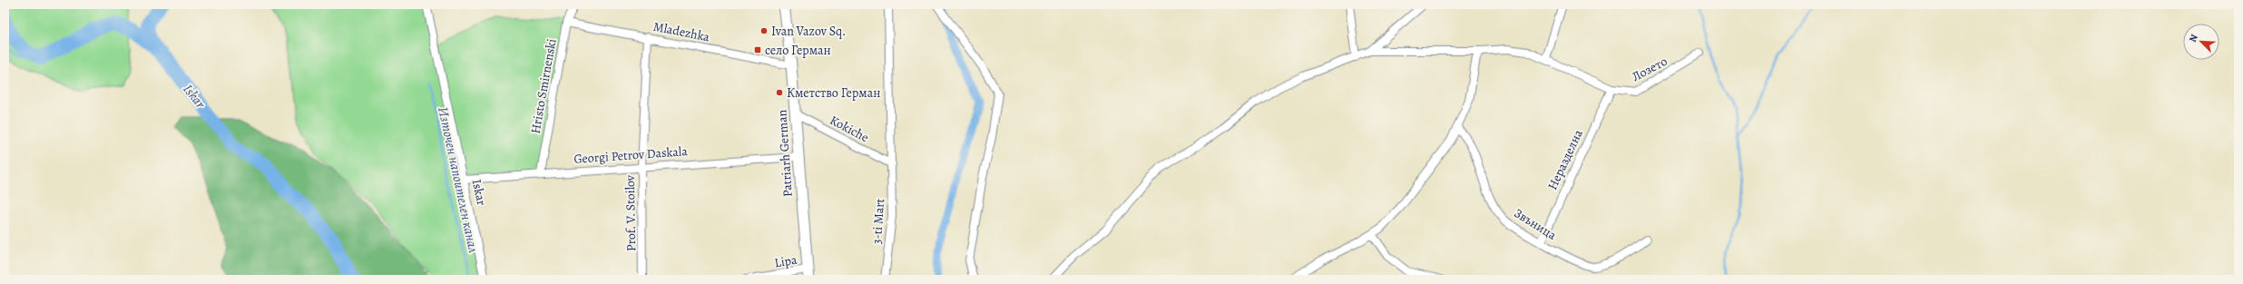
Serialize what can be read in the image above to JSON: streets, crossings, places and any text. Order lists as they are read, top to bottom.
{
  "streets": {
    "street": [
      "Mladezhka",
      "Лозето",
      "Hristo Smirnenski",
      "Kokiche",
      "Patriarh German",
      "Georgi Petrov Daskala",
      "Неразделна",
      "Iskar",
      "Prof. V. Stoilov",
      "3-ti Mart",
      "Звъница",
      "Lipa"
    ]
  },
  "crossings": [
    ["Mladezhka", "Hristo Smirnenski"],
    ["Mladezhka", "Patriarh German"],
    ["Mladezhka", "Prof. V. Stoilov"],
    ["Лозето", "Неразделна"],
    ["Hristo Smirnenski", "Georgi Petrov Daskala"],
    ["Kokiche", "Patriarh German"],
    ["Kokiche", "3-ti Mart"],
    ["Patriarh German", "Georgi Petrov Daskala"],
    ["Patriarh German", "Lipa"],
    ["Georgi Petrov Daskala", "Iskar"],
    ["Georgi Petrov Daskala", "Prof. V. Stoilov"],
    ["Неразделна", "Звъница"]
  ],
  "water": ["Iskar", "Източен напоителен канал"],
  "places": {
    "other": ["Ivan Vazov Sq.", "Кметство Герман"],
    "transit": ["село Герман"]
  },
  "north": "top left"
}
